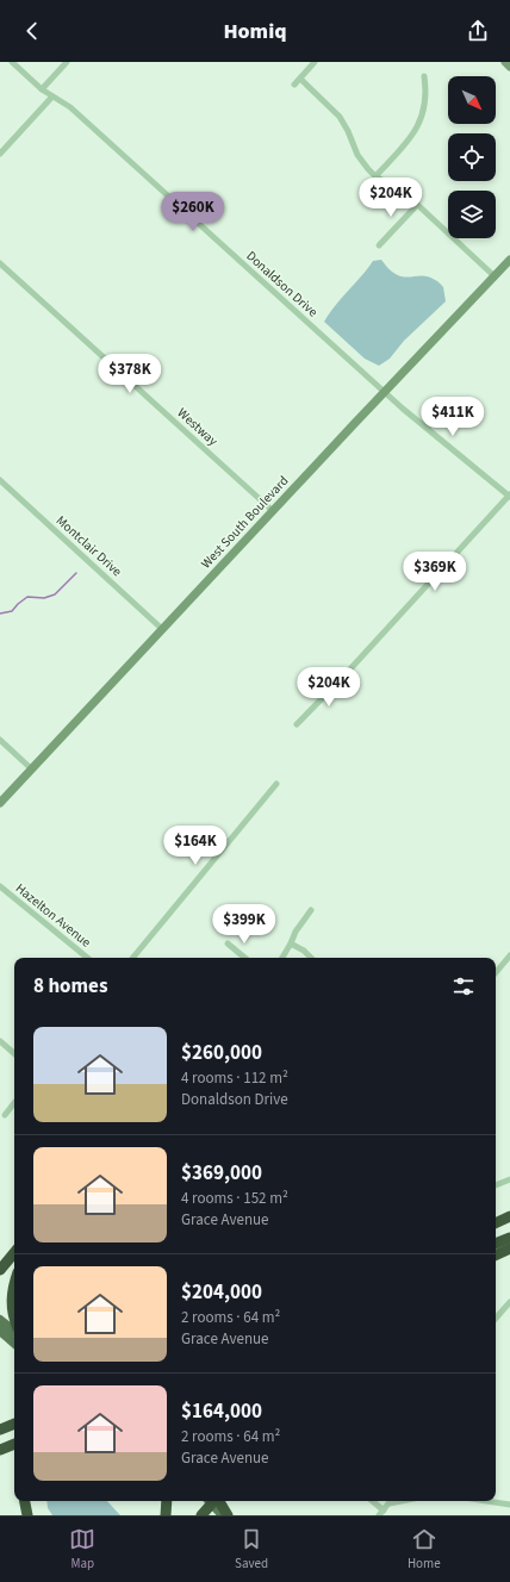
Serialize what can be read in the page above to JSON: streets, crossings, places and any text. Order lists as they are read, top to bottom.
{
  "streets": {
    "street": [
      "Donaldson Drive",
      "Westway",
      "West South Boulevard",
      "Montclair Drive",
      "Hazelton Avenue"
    ]
  },
  "crossings": [
    ["Donaldson Drive", "West South Boulevard"],
    ["Westway", "West South Boulevard"],
    ["West South Boulevard", "Montclair Drive"]
  ],
  "north": "bottom right",
  "page": {
    "header": "Homiq",
    "price": [
      "$204K",
      "$260K",
      "$378K",
      "$411K",
      "$369K",
      "$204K",
      "$164K",
      "$399K"
    ],
    "heading": "8 homes",
    "list": [
      {
        "name": "$260,000",
        "note": "4 rooms · 112 m² · Donaldson Drive"
      },
      {
        "name": "$369,000",
        "note": "4 rooms · 152 m² · Grace Avenue"
      },
      {
        "name": "$204,000",
        "note": "2 rooms · 64 m² · Grace Avenue"
      },
      {
        "name": "$164,000",
        "note": "2 rooms · 64 m² · Grace Avenue"
      }
    ],
    "tabs": ["Map", "Saved", "Home"]
  }
}
